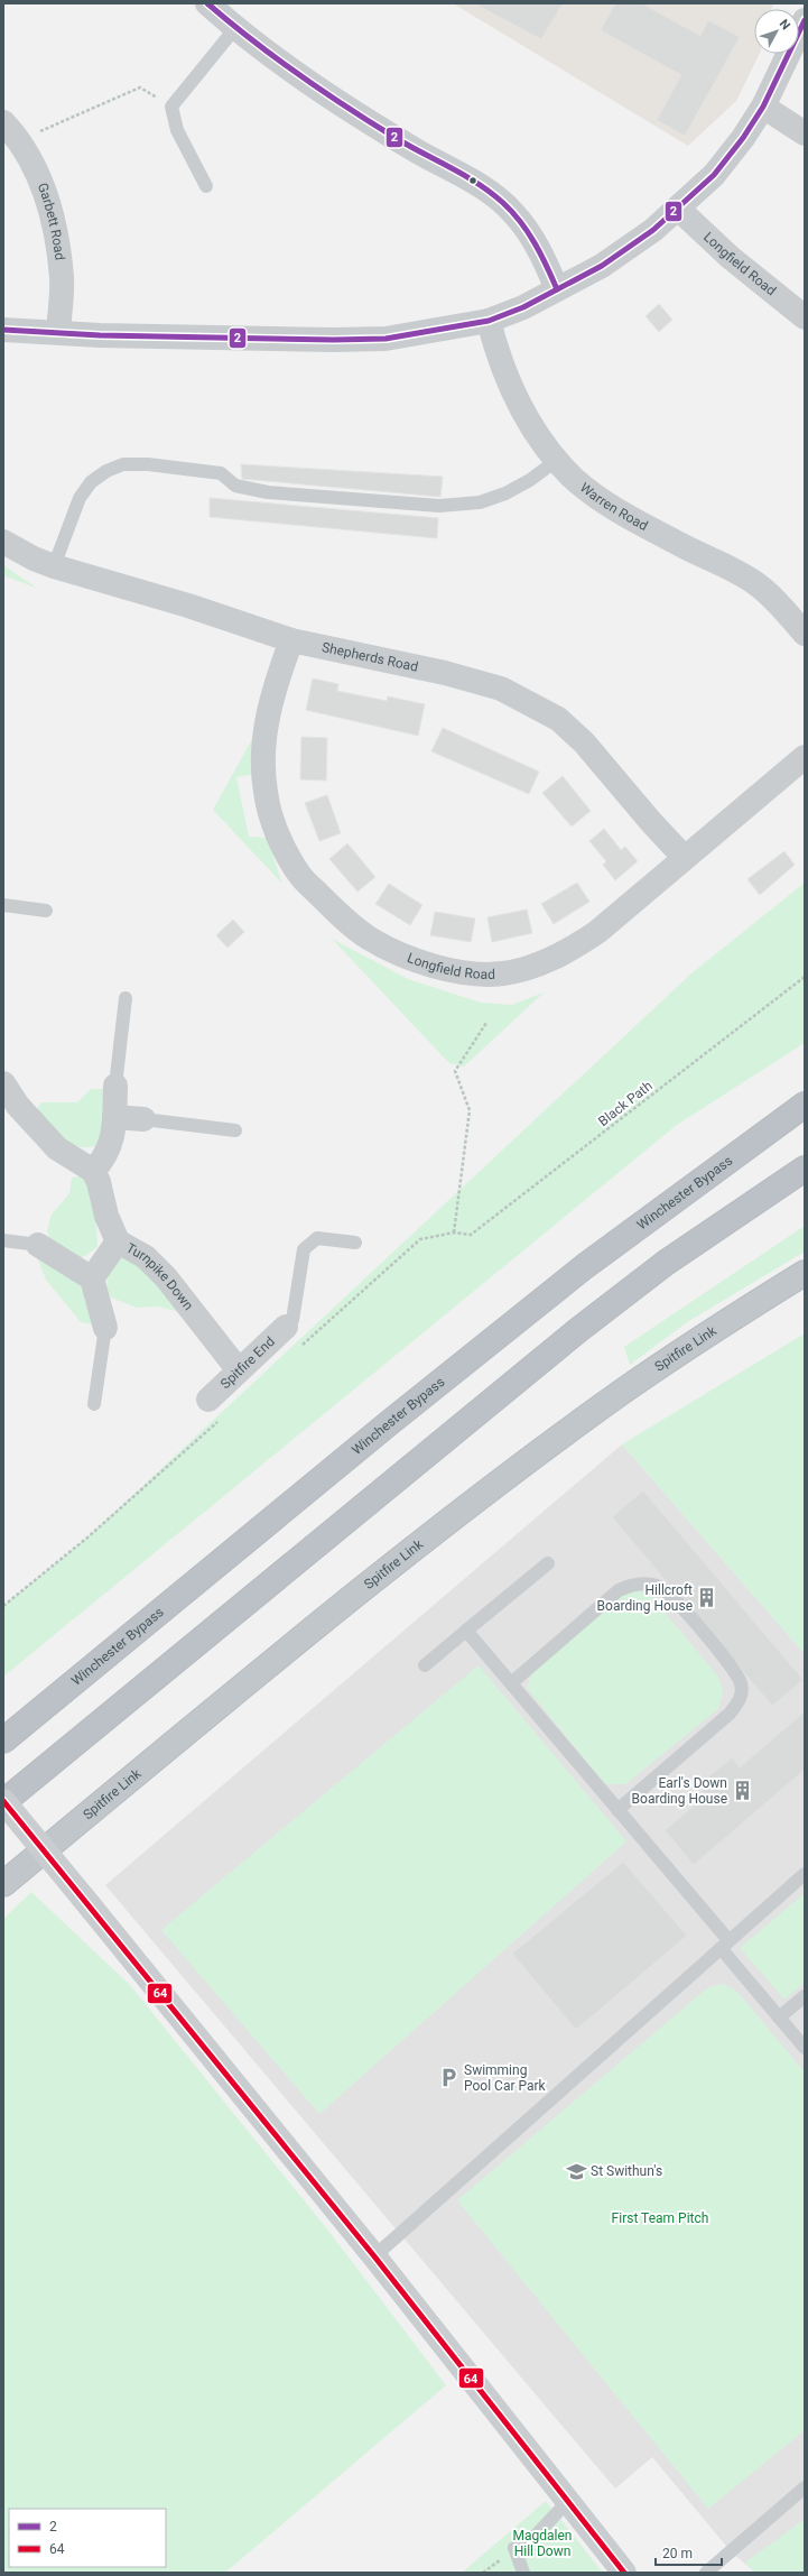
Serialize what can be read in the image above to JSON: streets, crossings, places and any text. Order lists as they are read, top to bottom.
{
  "streets": {
    "highway": ["Winchester Bypass", "Spitfire Link"],
    "street": [
      "Garbett Road",
      "Longfield Road",
      "Warren Road",
      "Shepherds Road",
      "Turnpike Down",
      "Spitfire End"
    ],
    "path": ["Black Path"]
  },
  "crossings": [
    ["Longfield Road", "Shepherds Road"],
    ["Turnpike Down", "Spitfire End"]
  ],
  "parks": ["First Team Pitch", "Magdalen Hill Down"],
  "places": {
    "building": ["Hillcroft Boarding House", "Earl's Down Boarding House"],
    "parking": ["Swimming Pool Car Park"],
    "school or university": ["St Swithun's"]
  },
  "lines": ["transit line 2", "transit line 64"],
  "legend": ["2", "64"],
  "scale_bar": "20 m",
  "north": "top right"
}
